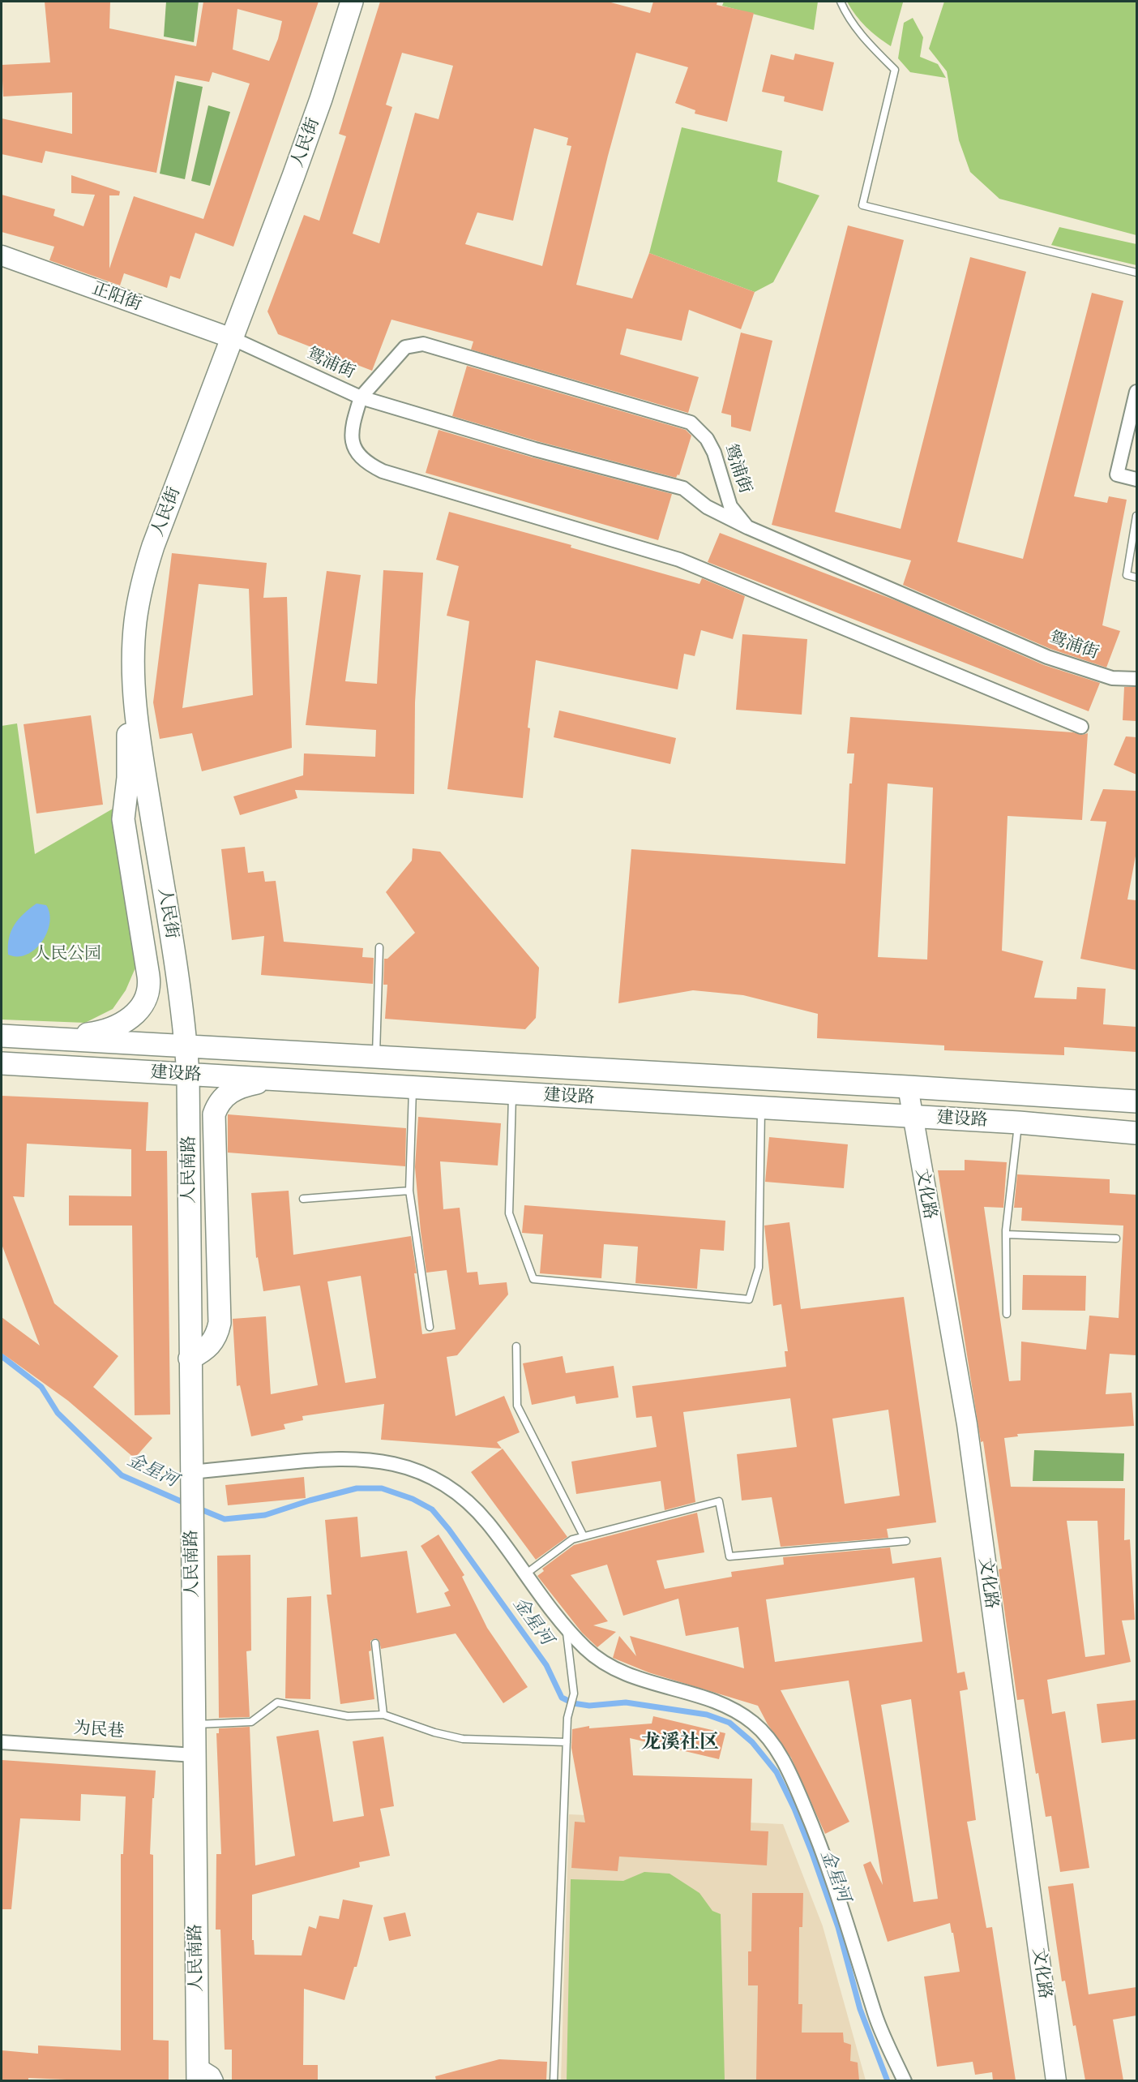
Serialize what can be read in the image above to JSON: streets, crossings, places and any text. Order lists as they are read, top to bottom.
{
  "streets": {
    "main road": ["人民街", "建设路", "人民南路"],
    "street": [
      "正阳街",
      "鸳浦街",
      "文化路",
      "为民巷"
    ]
  },
  "crossings": [
    ["人民街", "正阳街"],
    ["人民街", "鸳浦街"],
    ["人民街", "建设路"],
    ["人民街", "人民南路"],
    ["正阳街", "鸳浦街"],
    ["建设路", "人民南路"],
    ["建设路", "文化路"],
    ["人民南路", "为民巷"]
  ],
  "districts": ["龙溪社区"],
  "water": ["金星河"],
  "parks": ["人民公园"]
}
